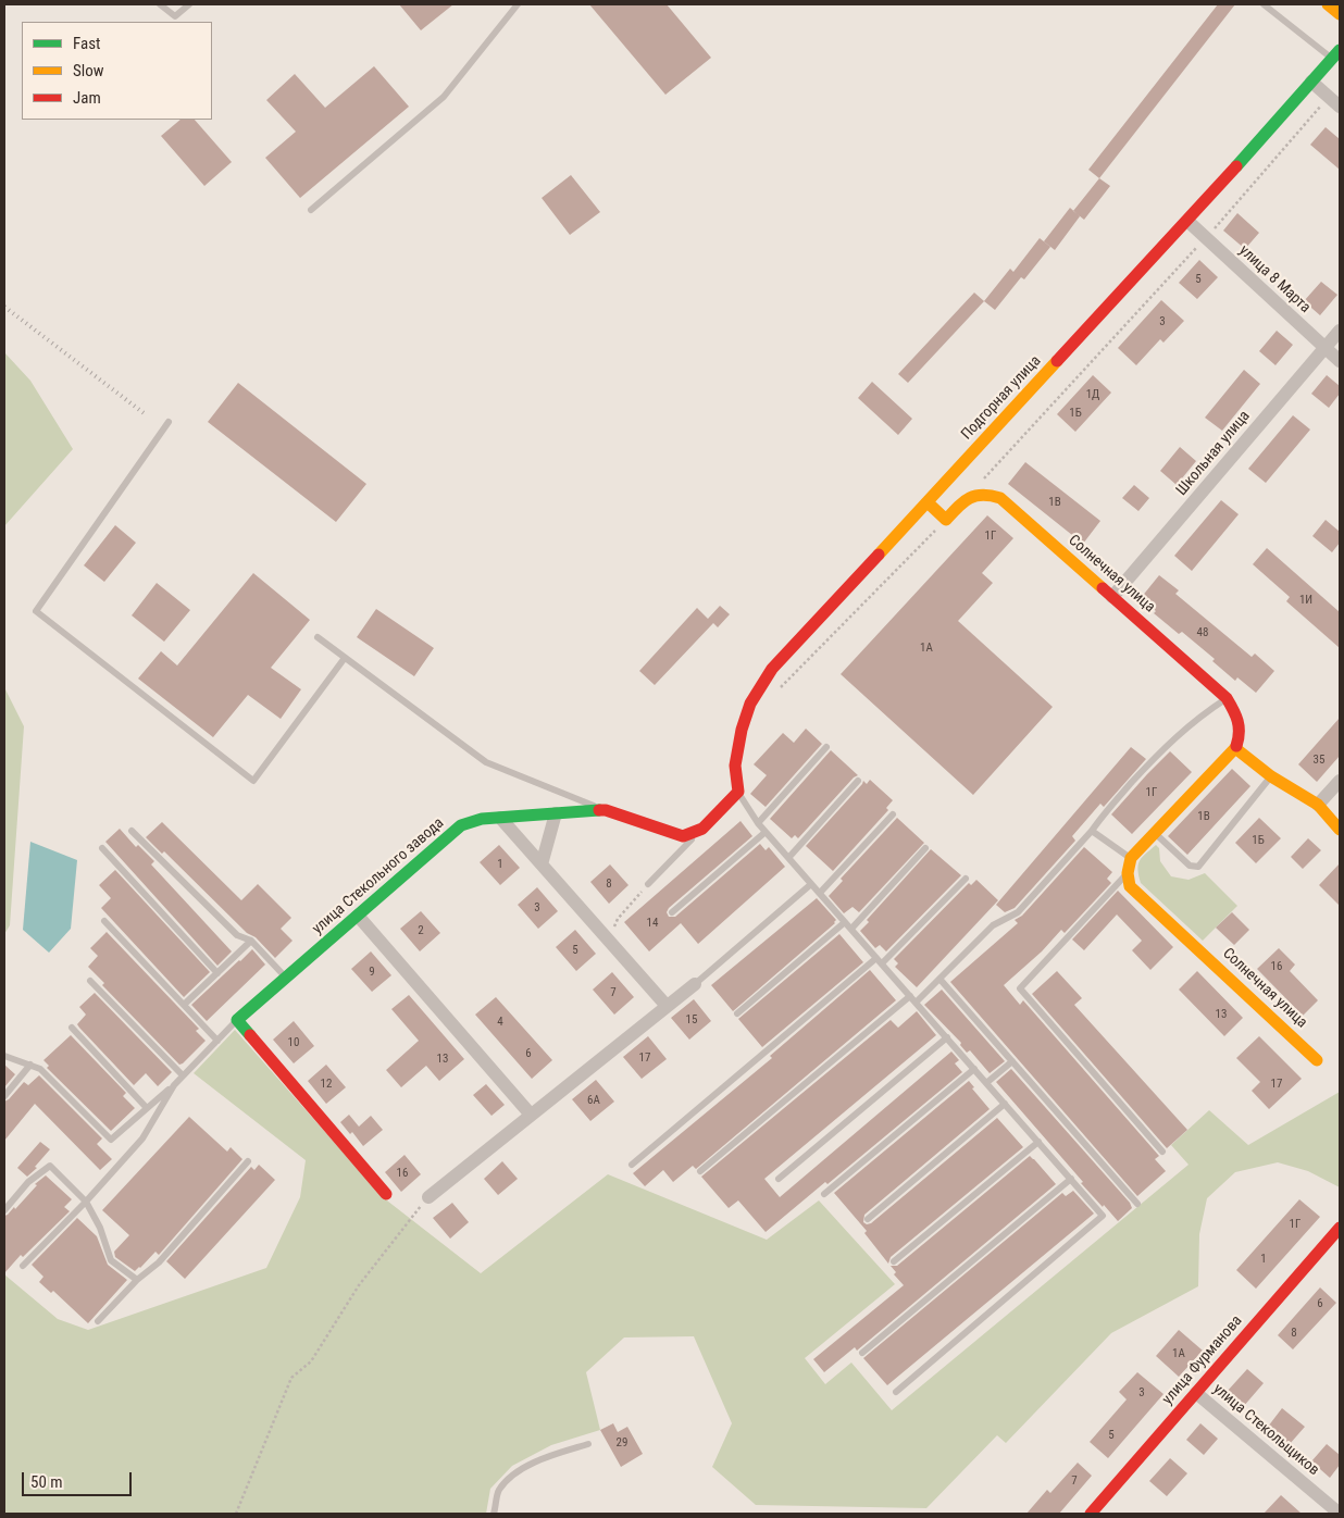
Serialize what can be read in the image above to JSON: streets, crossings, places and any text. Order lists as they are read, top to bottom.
{
  "streets": {
    "street": [
      "улица 8 Марта",
      "Подгорная улица",
      "Школьная улица",
      "Солнечная улица",
      "улица Стекольного завода",
      "улица Фурманова",
      "улица Стекольщиков"
    ]
  },
  "crossings": [
    ["улица 8 Марта", "Подгорная улица"],
    ["улица 8 Марта", "Школьная улица"],
    ["Школьная улица", "Солнечная улица"],
    ["улица Фурманова", "улица Стекольщиков"]
  ],
  "house_numbers": [
    "5",
    "3",
    "1Д",
    "1Б",
    "1В",
    "1Г",
    "1И",
    "48",
    "1А",
    "35",
    "1Г",
    "1В",
    "1Б",
    "1",
    "8",
    "3",
    "14",
    "2",
    "5",
    "16",
    "9",
    "7",
    "13",
    "15",
    "4",
    "10",
    "6",
    "17",
    "13",
    "12",
    "17",
    "6А",
    "16",
    "1Г",
    "1",
    "6",
    "8",
    "1А",
    "3",
    "5",
    "29",
    "7"
  ],
  "legend": ["Fast", "Slow", "Jam"],
  "scale_bar": "50 m"
}
